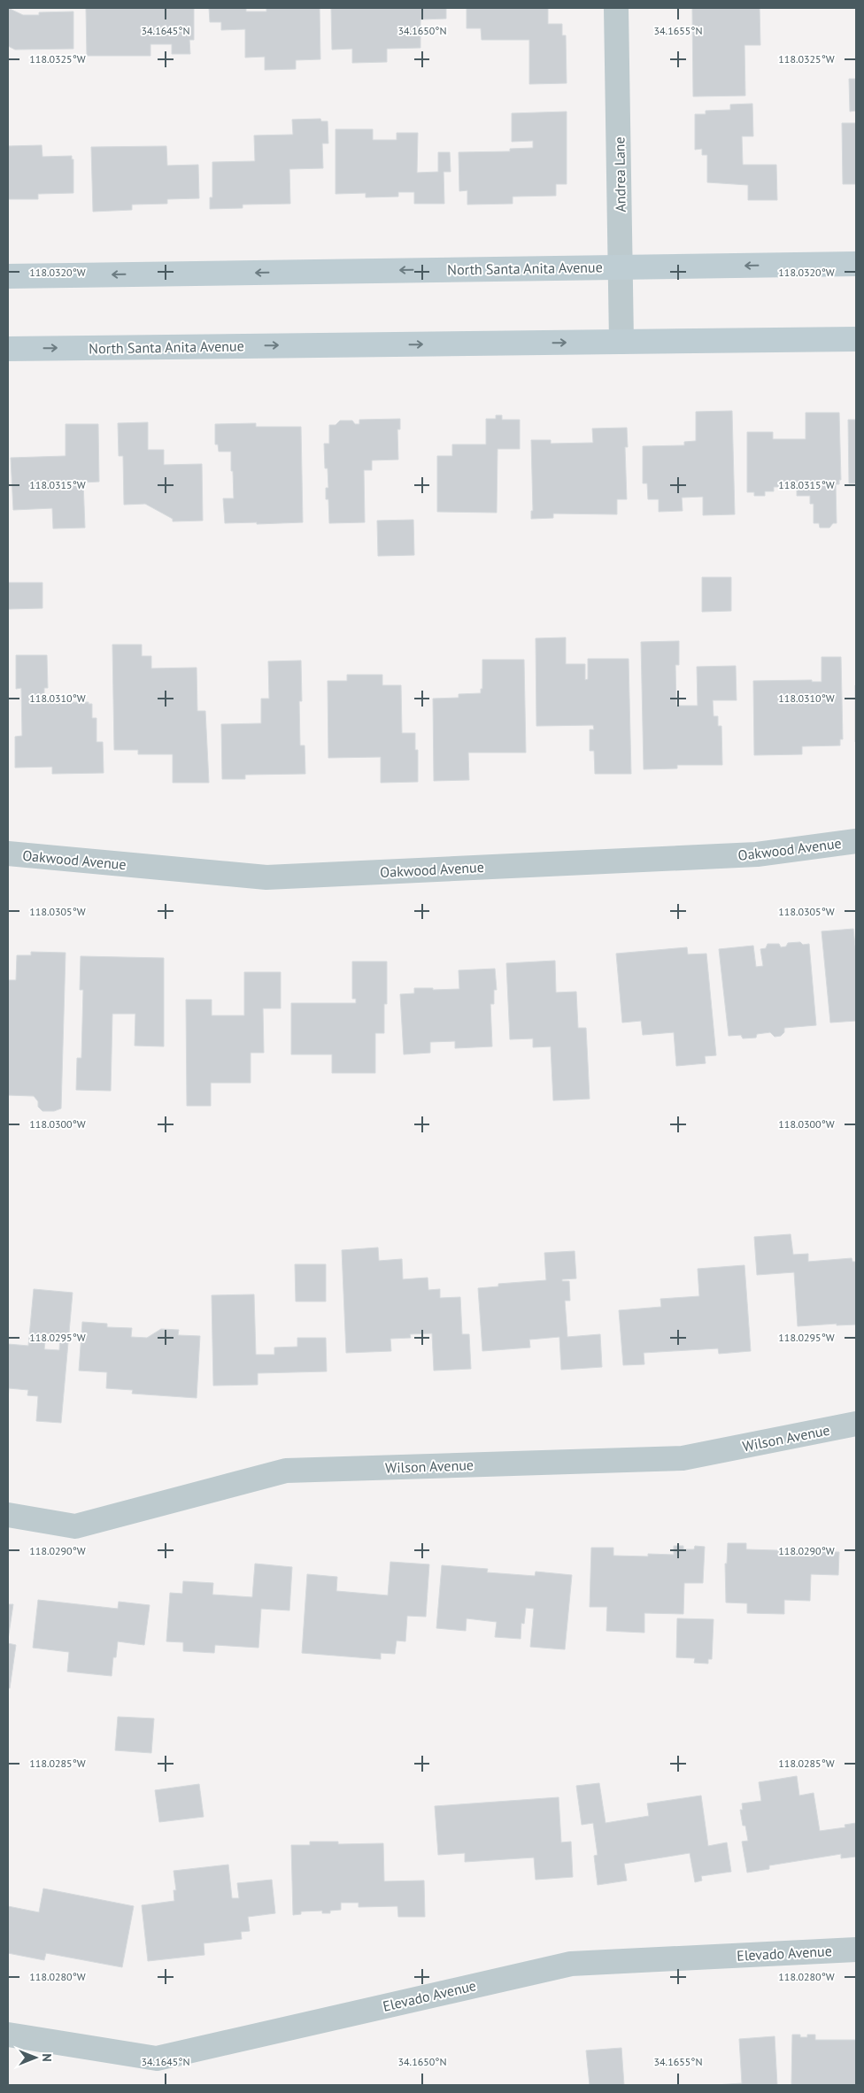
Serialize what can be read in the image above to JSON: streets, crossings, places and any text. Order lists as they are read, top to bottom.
{
  "streets": {
    "street": [
      "Andrea Lane",
      "North Santa Anita Avenue",
      "Oakwood Avenue",
      "Wilson Avenue",
      "Elevado Avenue"
    ]
  },
  "crossings": [
    ["Andrea Lane", "North Santa Anita Avenue"]
  ],
  "north": "right",
  "coordinates": [
    "34.1645°N",
    "34.1650°N",
    "34.1655°N",
    "118.0325°W",
    "118.0320°W",
    "118.0315°W",
    "118.0310°W",
    "118.0305°W",
    "118.0300°W",
    "118.0295°W",
    "118.0290°W",
    "118.0285°W",
    "118.0280°W"
  ]
}
